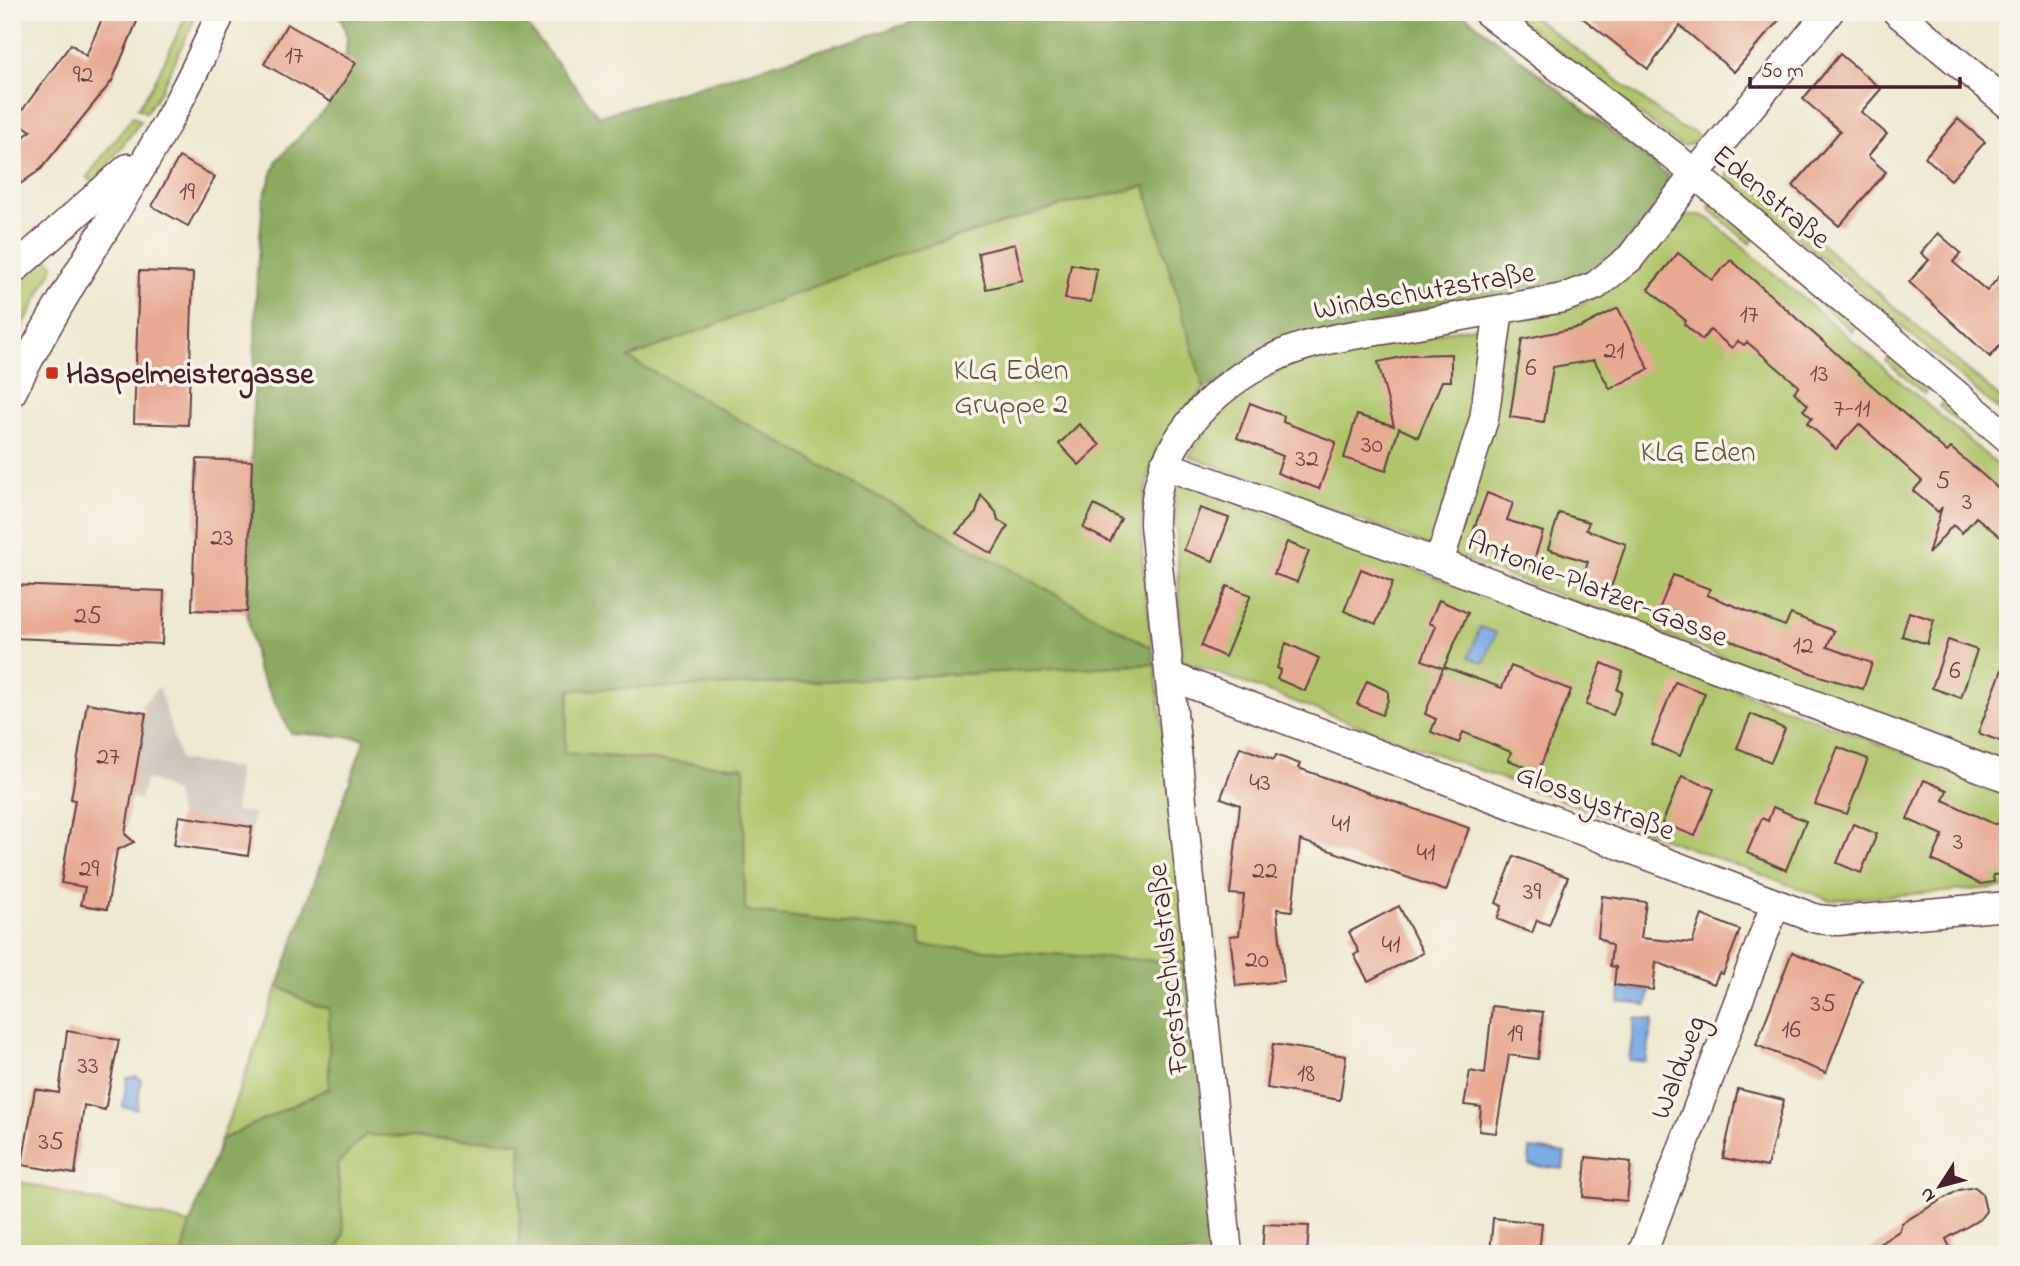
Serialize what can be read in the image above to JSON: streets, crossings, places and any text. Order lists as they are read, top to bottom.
{
  "streets": {
    "street": [
      "Edenstraße",
      "Windschutzstraße",
      "Antonie-Platzer-Gasse",
      "Glossystraße",
      "Forstschulstraße",
      "Waldweg"
    ]
  },
  "crossings": [
    ["Edenstraße", "Windschutzstraße"],
    ["Windschutzstraße", "Antonie-Platzer-Gasse"],
    ["Windschutzstraße", "Glossystraße"],
    ["Windschutzstraße", "Forstschulstraße"],
    ["Glossystraße", "Forstschulstraße"],
    ["Glossystraße", "Waldweg"]
  ],
  "parks": ["KLG Eden Gruppe 2", "KLG Eden"],
  "places": {
    "transit": ["Haspelmeistergasse"]
  },
  "house_numbers": [
    "17",
    "92",
    "19",
    "17",
    "21",
    "6",
    "13",
    "7-11",
    "30",
    "32",
    "5",
    "3",
    "23",
    "25",
    "12",
    "6",
    "27",
    "43",
    "41",
    "3",
    "41",
    "29",
    "22",
    "39",
    "41",
    "20",
    "35",
    "16",
    "19",
    "33",
    "18",
    "35"
  ],
  "scale_bar": "50 m",
  "north": "bottom left"
}
